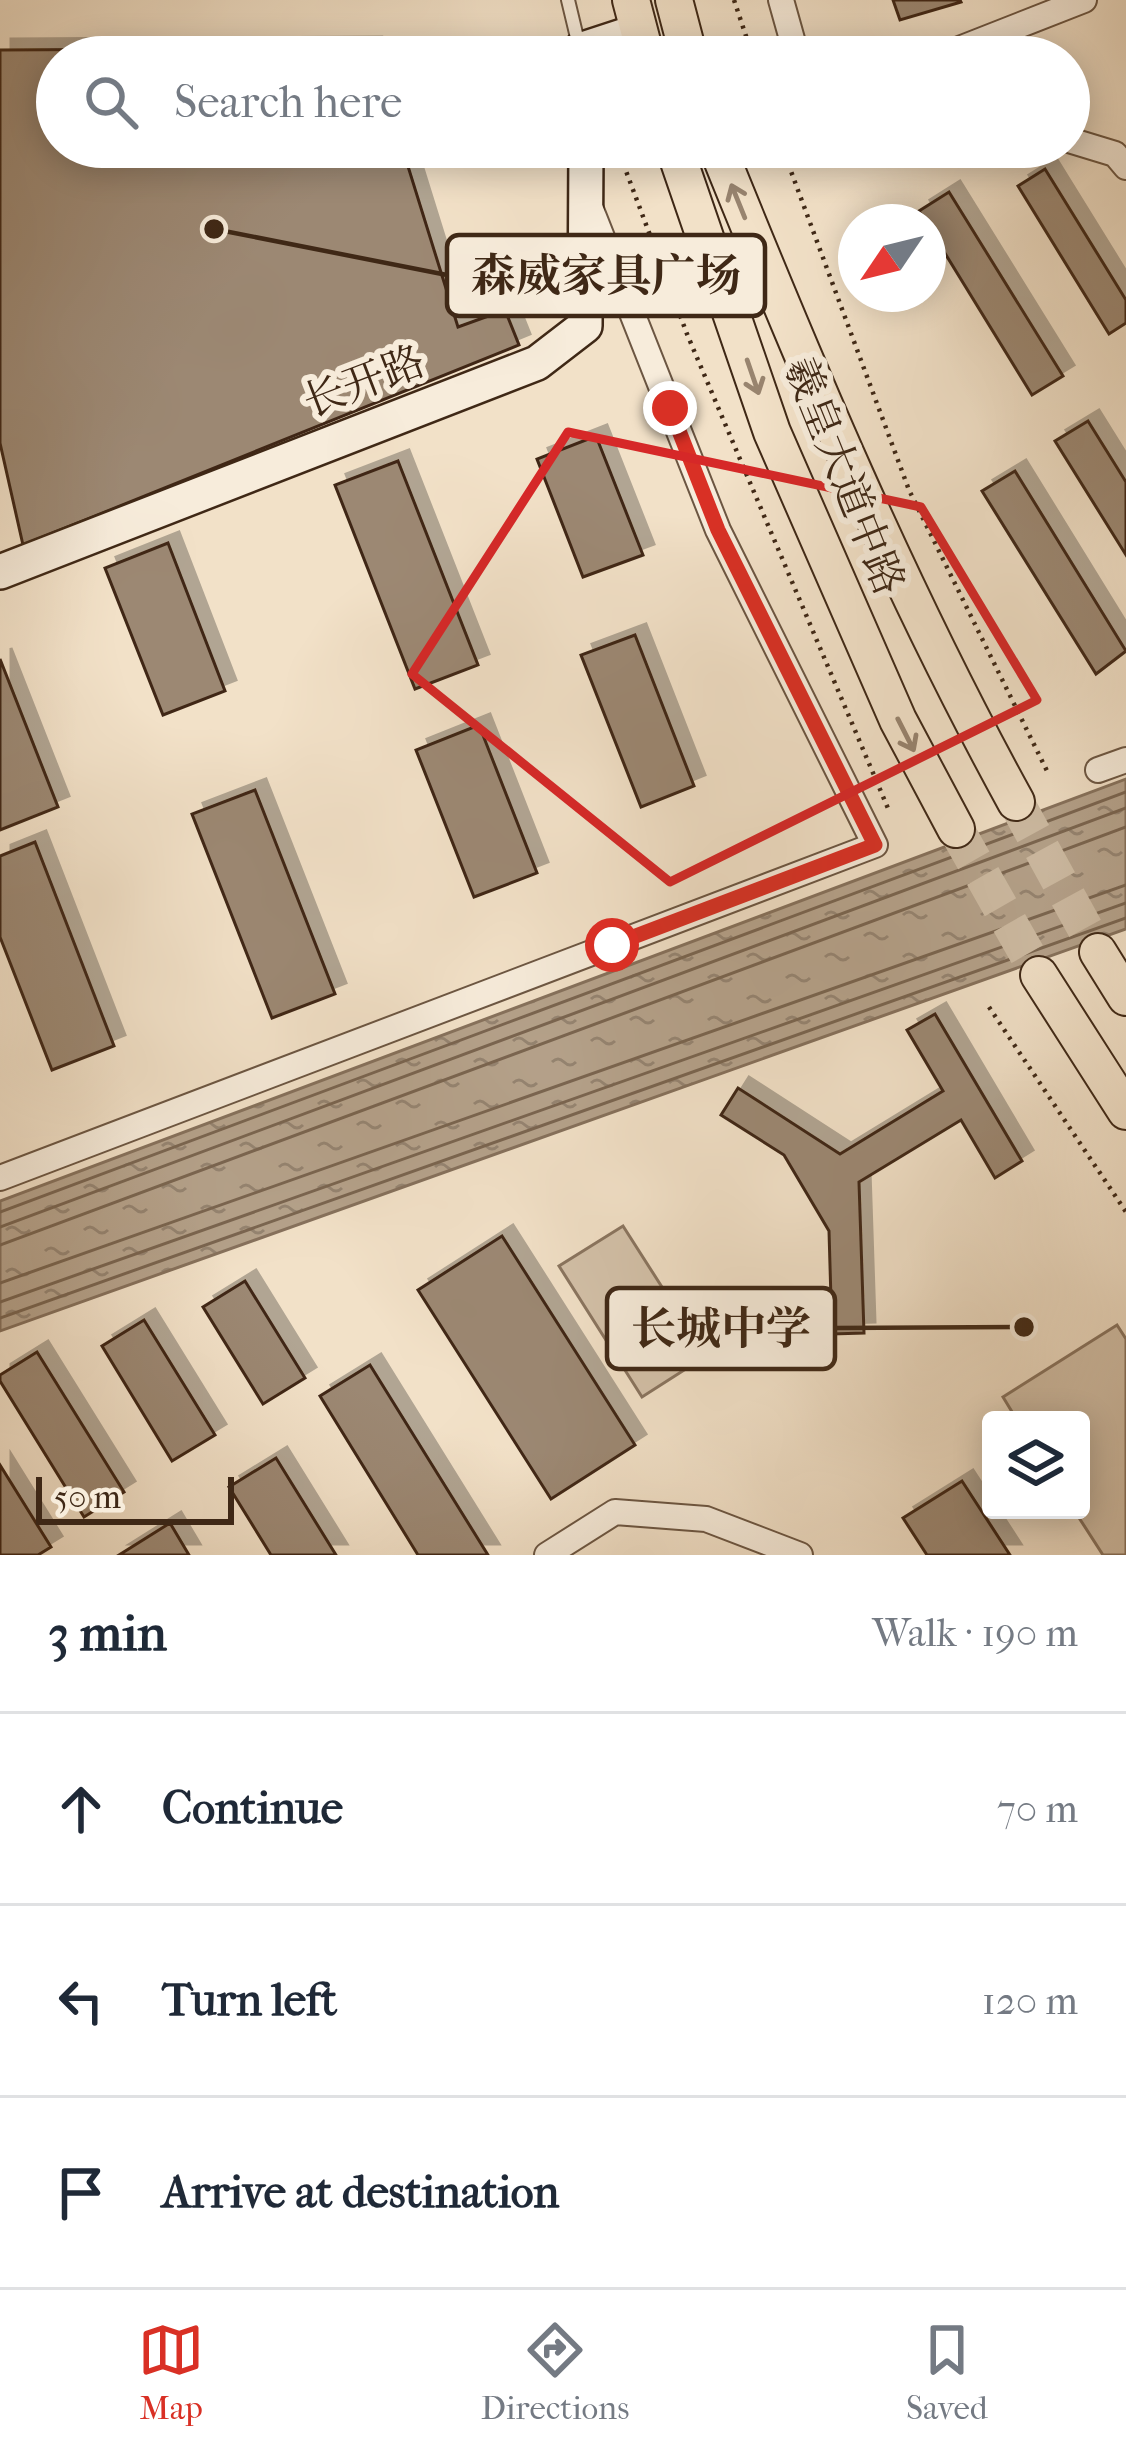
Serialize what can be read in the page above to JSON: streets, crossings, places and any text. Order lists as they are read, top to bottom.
{
  "streets": {
    "main road": ["羲皇大道中路"],
    "street": ["长开路"]
  },
  "places": ["森威家具广场", "长城中学"],
  "scale_bar": "50 m",
  "north": "bottom left",
  "page": {
    "search": "Search here",
    "scale": "50 m",
    "heading": ["3 min", "Walk · 190 m"],
    "list": [
      ["Continue", "70 m"],
      ["Turn left", "120 m"],
      "Arrive at destination"
    ],
    "nav": ["Map", "Directions", "Saved"]
  }
}
